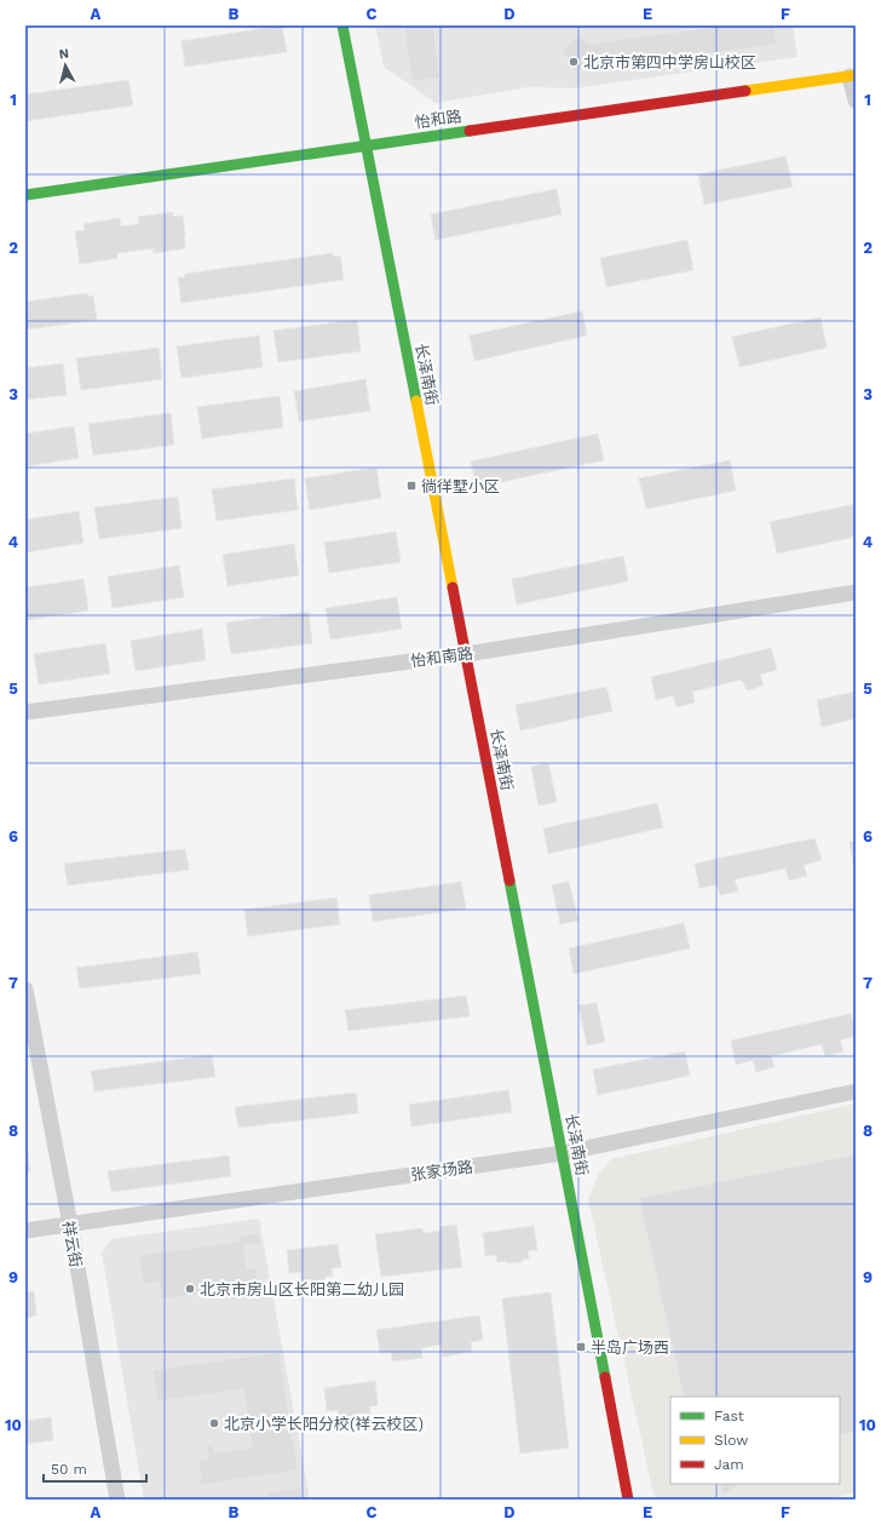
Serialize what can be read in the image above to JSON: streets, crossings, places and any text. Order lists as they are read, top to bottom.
{
  "streets": {
    "street": [
      "怡和路",
      "长泽南街",
      "怡和南路",
      "张家场路",
      "祥云街"
    ]
  },
  "crossings": [
    ["怡和路", "长泽南街"],
    ["长泽南街", "怡和南路"],
    ["长泽南街", "张家场路"],
    ["张家场路", "祥云街"]
  ],
  "places": {
    "other": ["北京市第四中学房山校区", "北京市房山区长阳第二幼儿园", "北京小学长阳分校(祥云校区)"],
    "transit": ["徜徉墅小区", "半岛广场西"]
  },
  "legend": ["Fast", "Slow", "Jam"],
  "scale_bar": "50 m",
  "north": "top",
  "grid": {
    "columns": [
      "A",
      "B",
      "C",
      "D",
      "E",
      "F"
    ],
    "rows": [
      "1",
      "2",
      "3",
      "4",
      "5",
      "6",
      "7",
      "8",
      "9",
      "10"
    ]
  }
}
